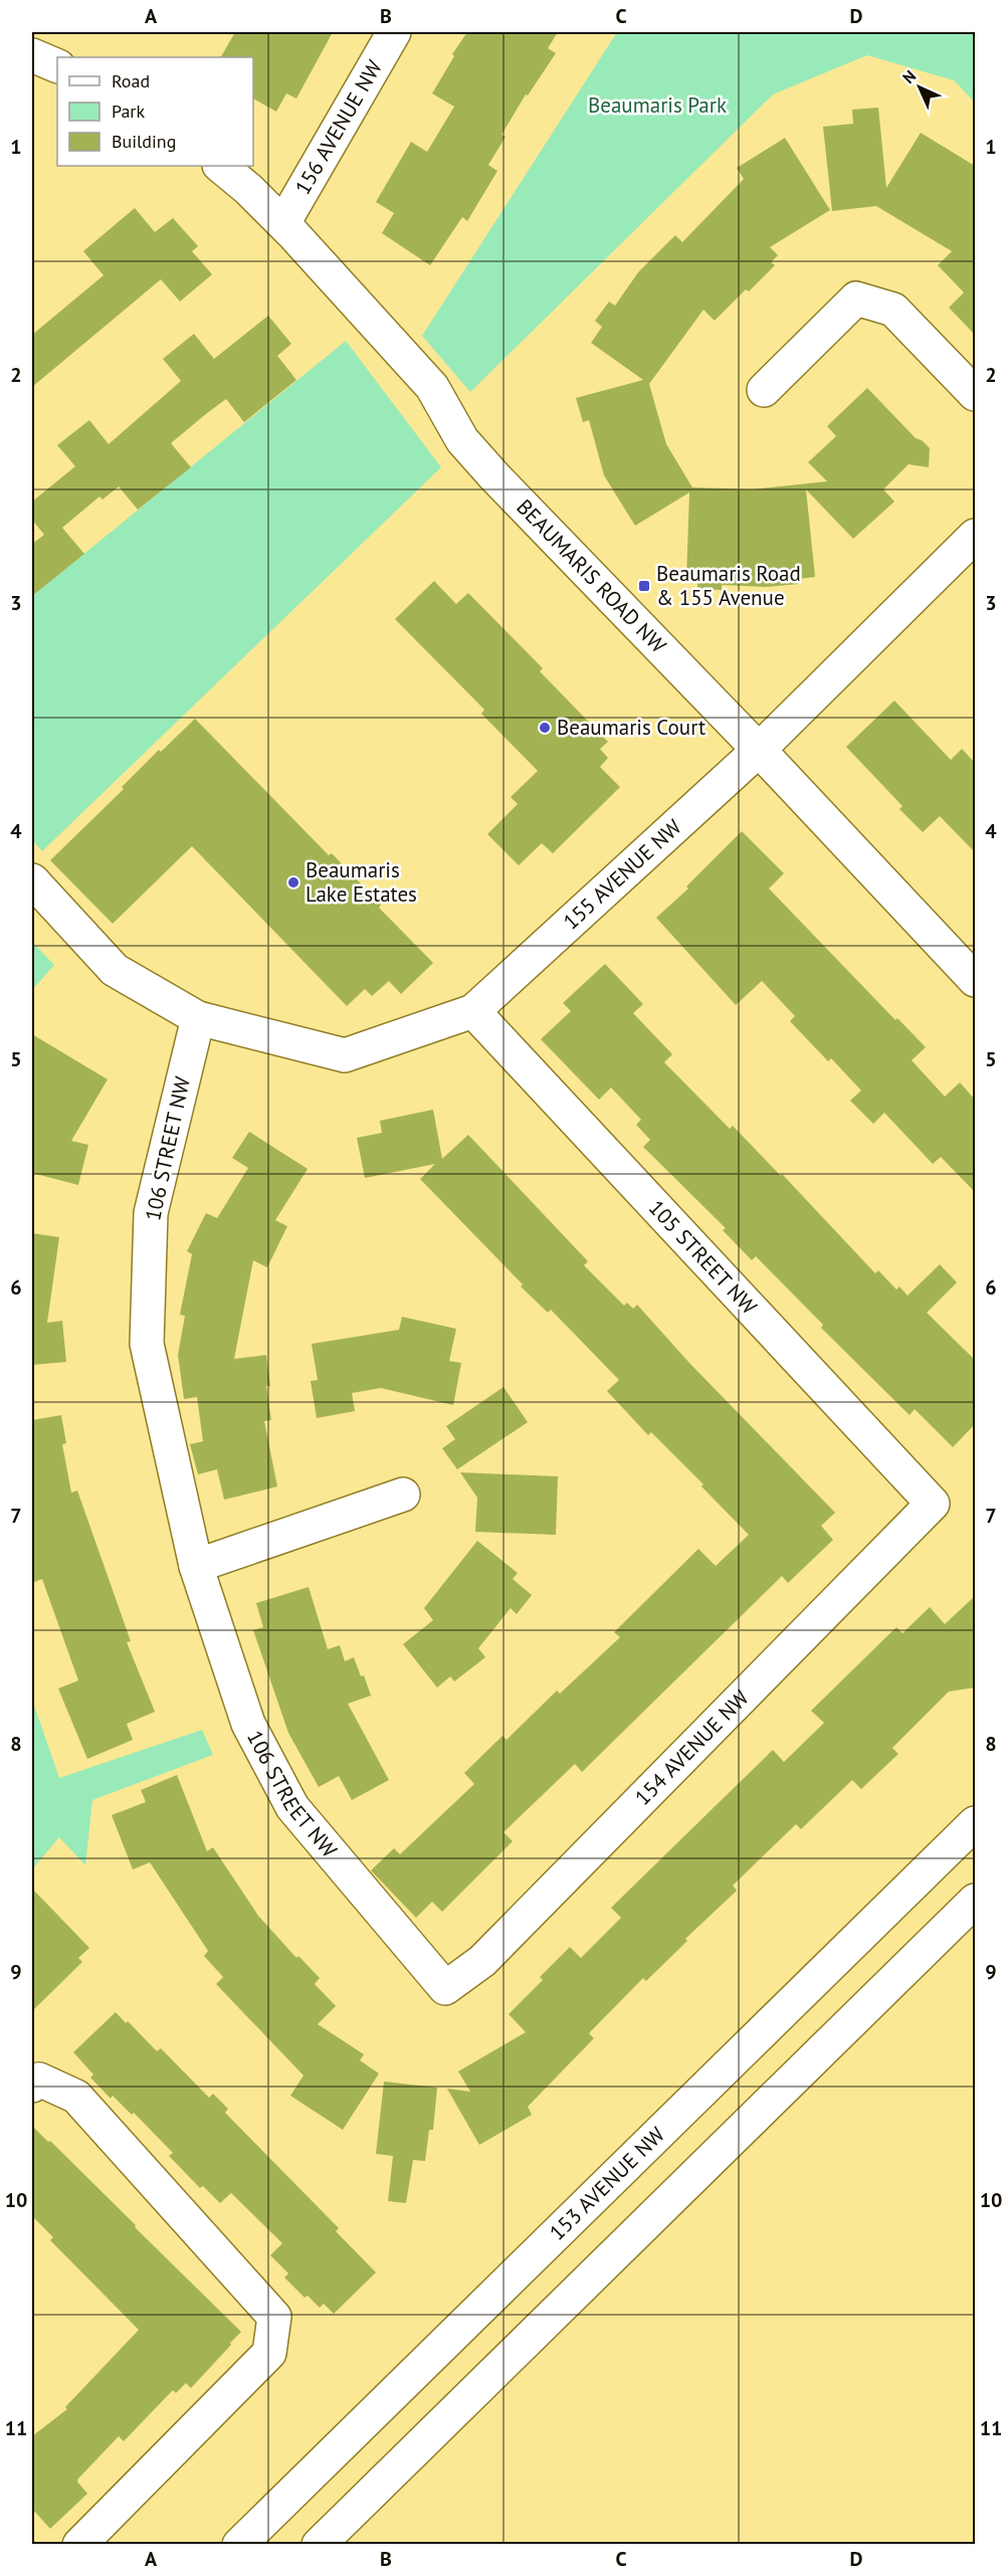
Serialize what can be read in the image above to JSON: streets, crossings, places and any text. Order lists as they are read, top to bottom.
{
  "streets": {
    "street": [
      "156 AVENUE NW",
      "BEAUMARIS ROAD NW",
      "155 AVENUE NW",
      "106 STREET NW",
      "105 STREET NW",
      "154 AVENUE NW",
      "153 AVENUE NW"
    ]
  },
  "crossings": [
    ["156 AVENUE NW", "BEAUMARIS ROAD NW"],
    ["BEAUMARIS ROAD NW", "155 AVENUE NW"],
    ["155 AVENUE NW", "106 STREET NW"],
    ["155 AVENUE NW", "105 STREET NW"],
    ["106 STREET NW", "154 AVENUE NW"],
    ["105 STREET NW", "154 AVENUE NW"]
  ],
  "parks": ["Beaumaris Park"],
  "places": {
    "transit": ["Beaumaris Road & 155 Avenue"],
    "other": ["Beaumaris Court", "Beaumaris Lake Estates"]
  },
  "legend": ["Road", "Park", "Building"],
  "north": "top left",
  "grid": {
    "columns": [
      "A",
      "B",
      "C",
      "D"
    ],
    "rows": [
      "1",
      "2",
      "3",
      "4",
      "5",
      "6",
      "7",
      "8",
      "9",
      "10",
      "11"
    ]
  }
}
